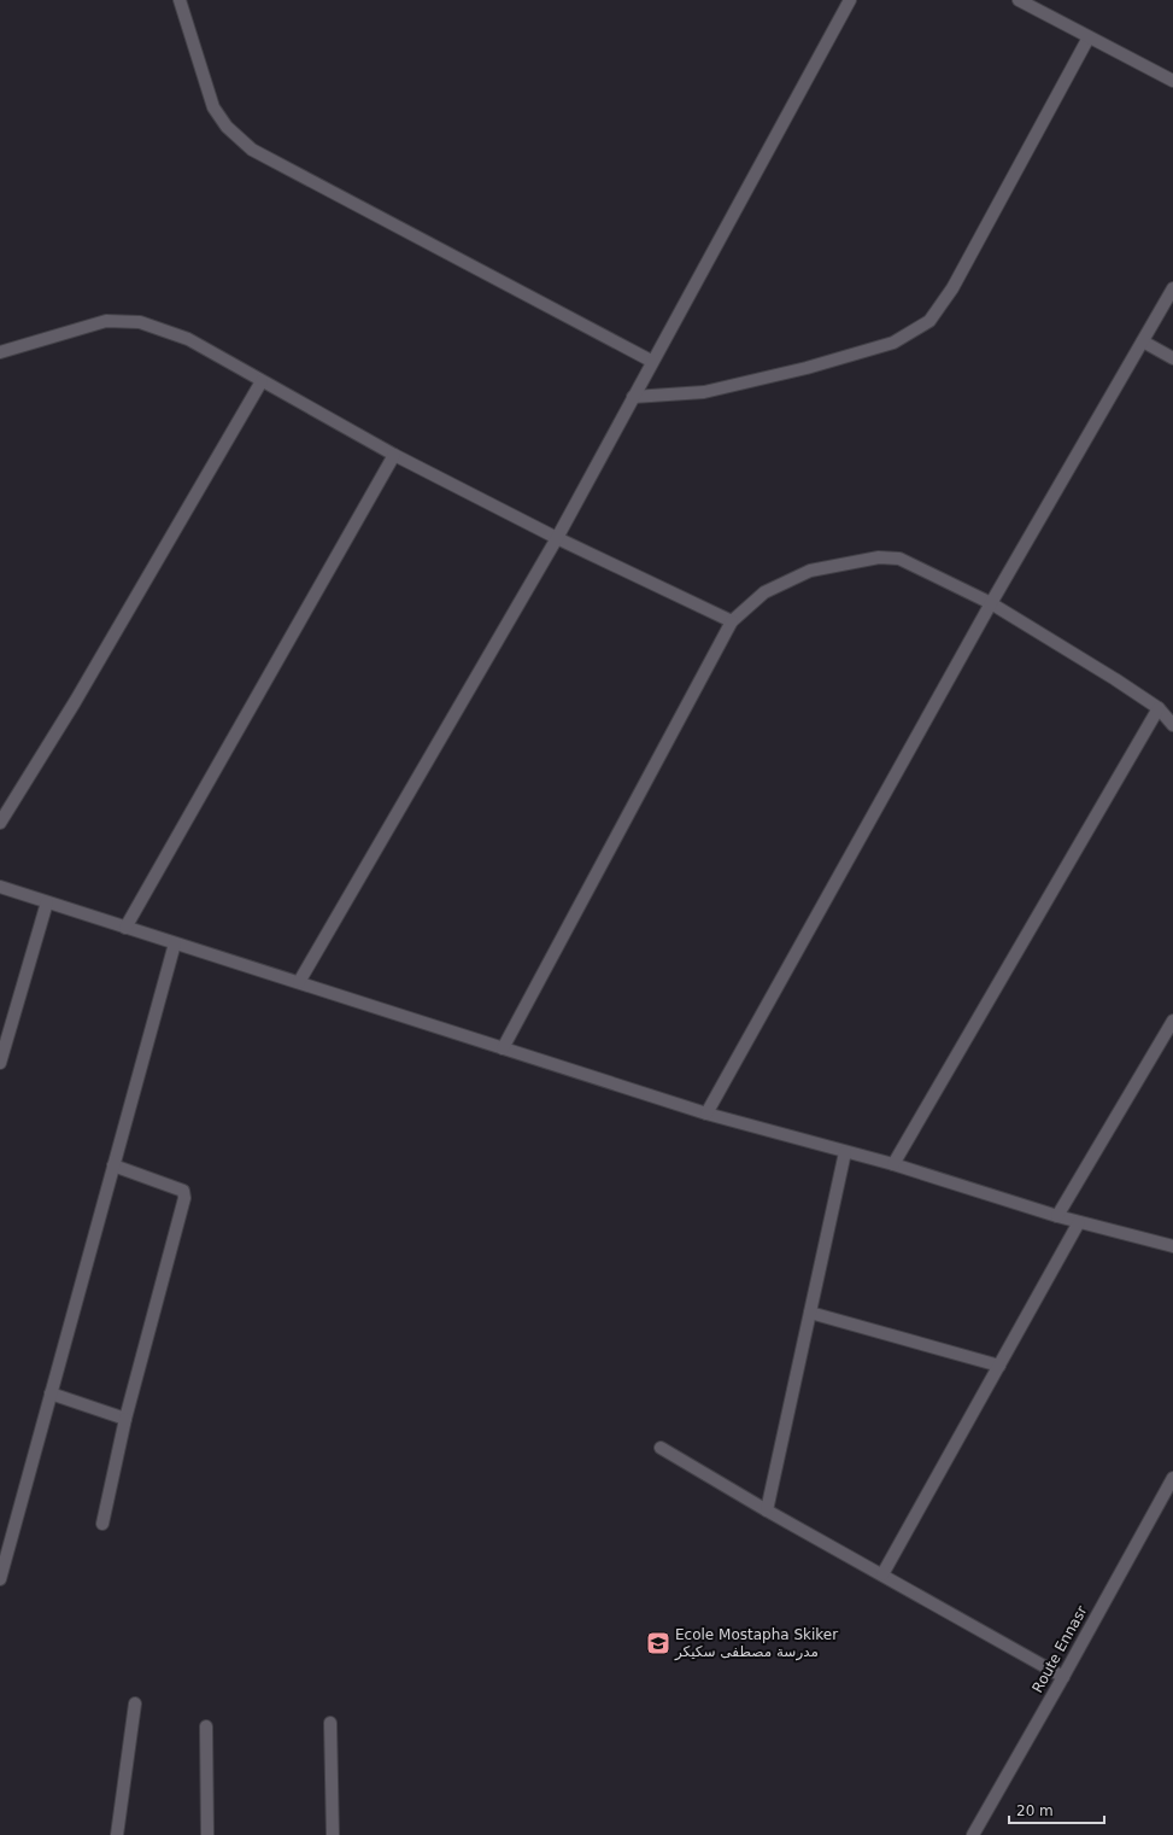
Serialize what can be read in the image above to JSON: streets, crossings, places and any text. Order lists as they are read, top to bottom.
{
  "streets": {
    "street": ["Route Ennasr"]
  },
  "places": {
    "school or university": ["Ecole Mostapha Skiker مدرسة مصطفى سكيكر"]
  },
  "scale_bar": "20 m"
}
